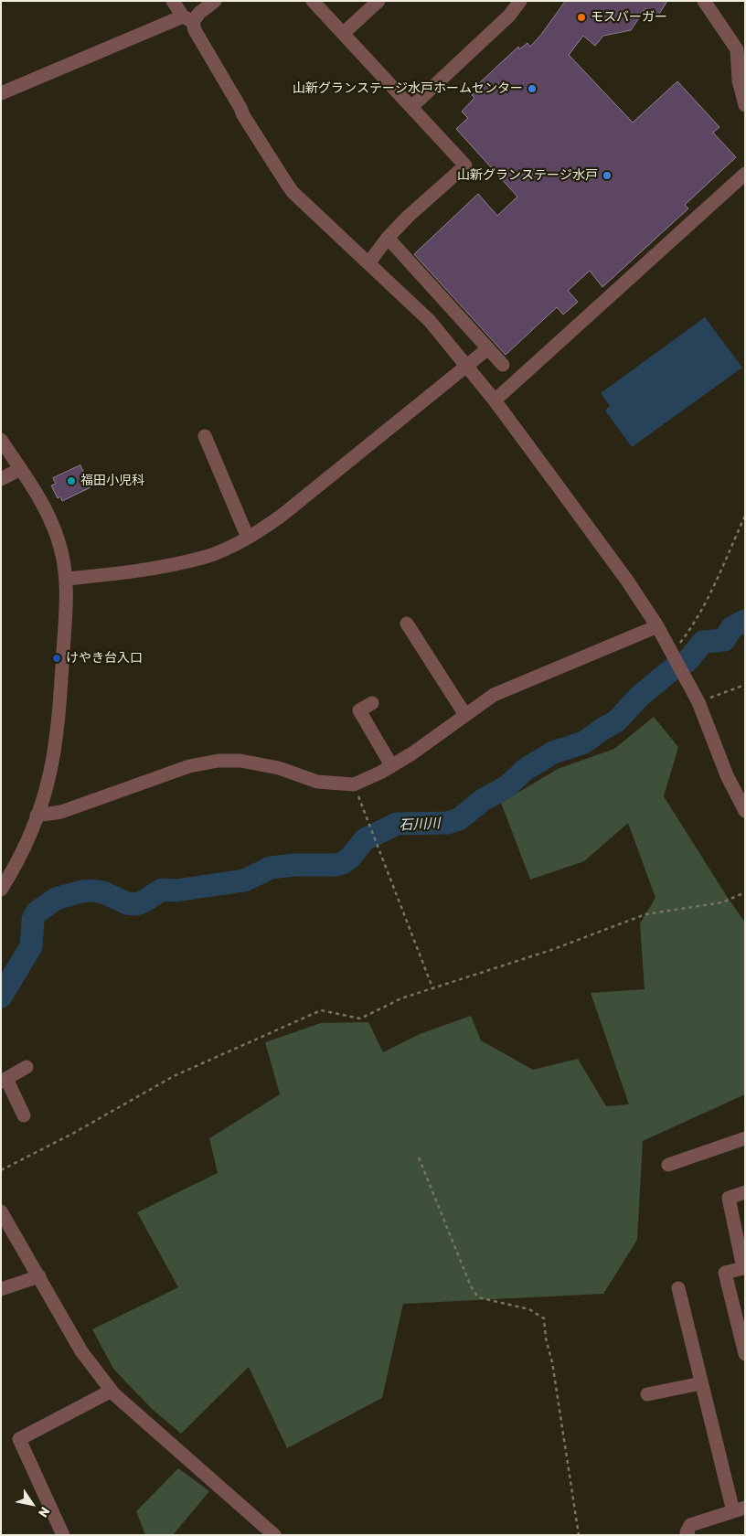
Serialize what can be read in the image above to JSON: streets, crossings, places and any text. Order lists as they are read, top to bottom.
{
  "water": ["石川川"],
  "places": [
    "モスバーガー",
    "山新グランステージ水戸ホームセンター",
    "山新グランステージ水戸",
    "福田小児科",
    "けやき台入口"
  ],
  "north": "bottom right"
}
